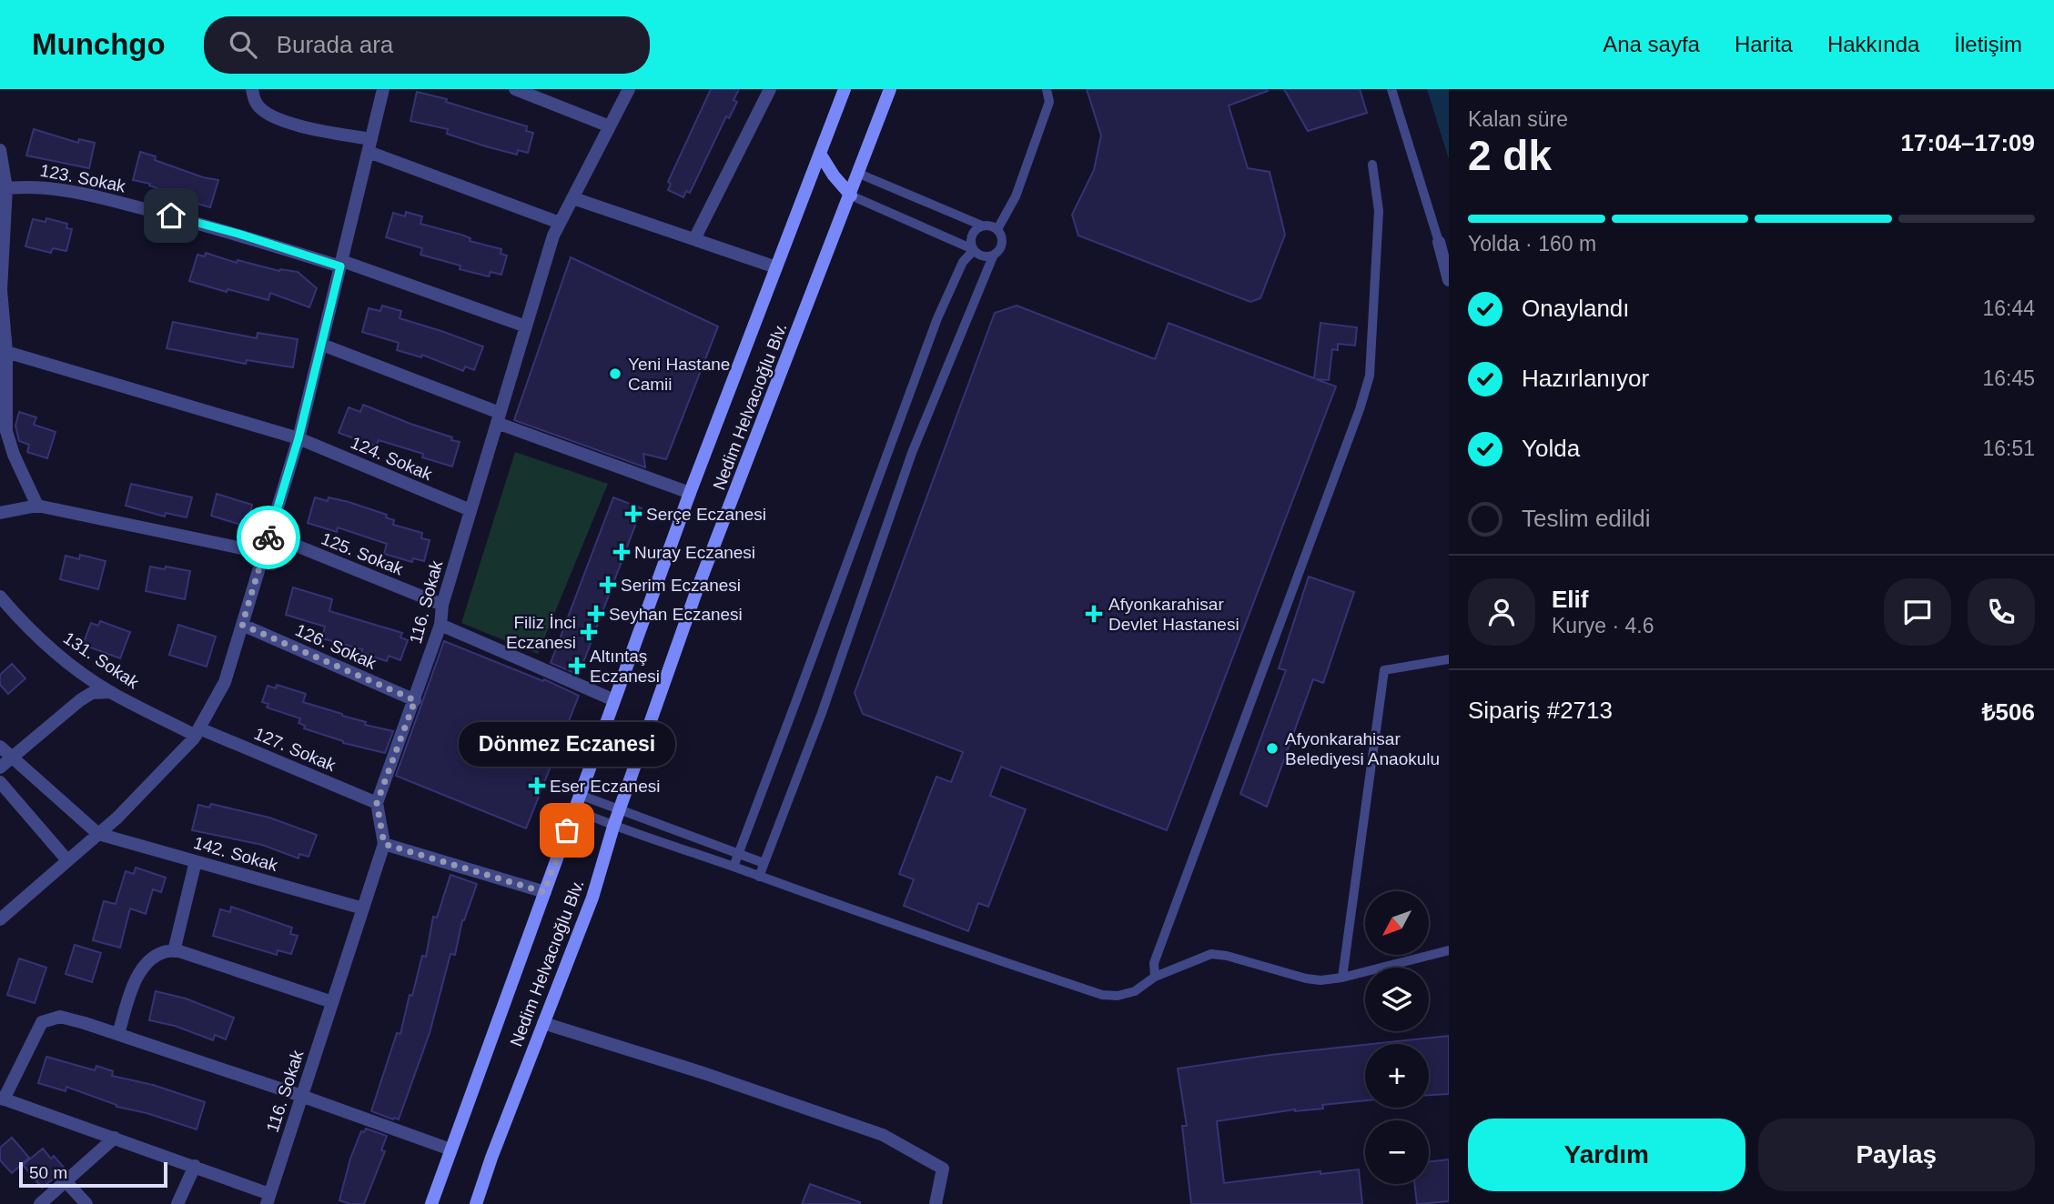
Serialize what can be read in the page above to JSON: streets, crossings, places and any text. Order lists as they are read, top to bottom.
{
  "streets": {
    "main road": ["Nedim Helvacıoğlu Blv."],
    "street": [
      "123. Sokak",
      "124. Sokak",
      "125. Sokak",
      "116. Sokak",
      "126. Sokak",
      "131. Sokak",
      "127. Sokak",
      "142. Sokak"
    ]
  },
  "crossings": [
    ["123. Sokak", "116. Sokak"],
    ["124. Sokak", "116. Sokak"],
    ["125. Sokak", "116. Sokak"],
    ["116. Sokak", "126. Sokak"],
    ["116. Sokak", "127. Sokak"],
    ["116. Sokak", "142. Sokak"],
    ["131. Sokak", "127. Sokak"]
  ],
  "places": {
    "other": ["Yeni Hastane Camii", "Afyonkarahisar Belediyesi Anaokulu", "Dönmez Eczanesi"],
    "health": [
      "Serçe Eczanesi",
      "Nuray Eczanesi",
      "Serim Eczanesi",
      "Seyhan Eczanesi",
      "Afyonkarahisar Devlet Hastanesi",
      "Filiz İnci Eczanesi",
      "Altıntaş Eczanesi",
      "Eser Eczanesi"
    ]
  },
  "scale_bar": "50 m",
  "north": "bottom left",
  "page": {
    "header": "Munchgo",
    "search": "Burada ara",
    "nav": [
      "Ana sayfa",
      "Harita",
      "Hakkında",
      "İletişim"
    ],
    "heading": ["2 dk", "Kalan süre", "17:04–17:09"],
    "panel": [
      "Elif",
      "Kurye · 4.6",
      "Sipariş #2713",
      "₺506"
    ],
    "bar": "Yolda · 160 m",
    "list": [
      ["Onaylandı", "16:44"],
      ["Hazırlanıyor", "16:45"],
      ["Yolda", "16:51"],
      "Teslim edildi"
    ],
    "bubble": "Dönmez Eczanesi",
    "map_buttons": ["+", "−"],
    "buttons": ["Yardım", "Paylaş"],
    "scale": "50 m"
  }
}
